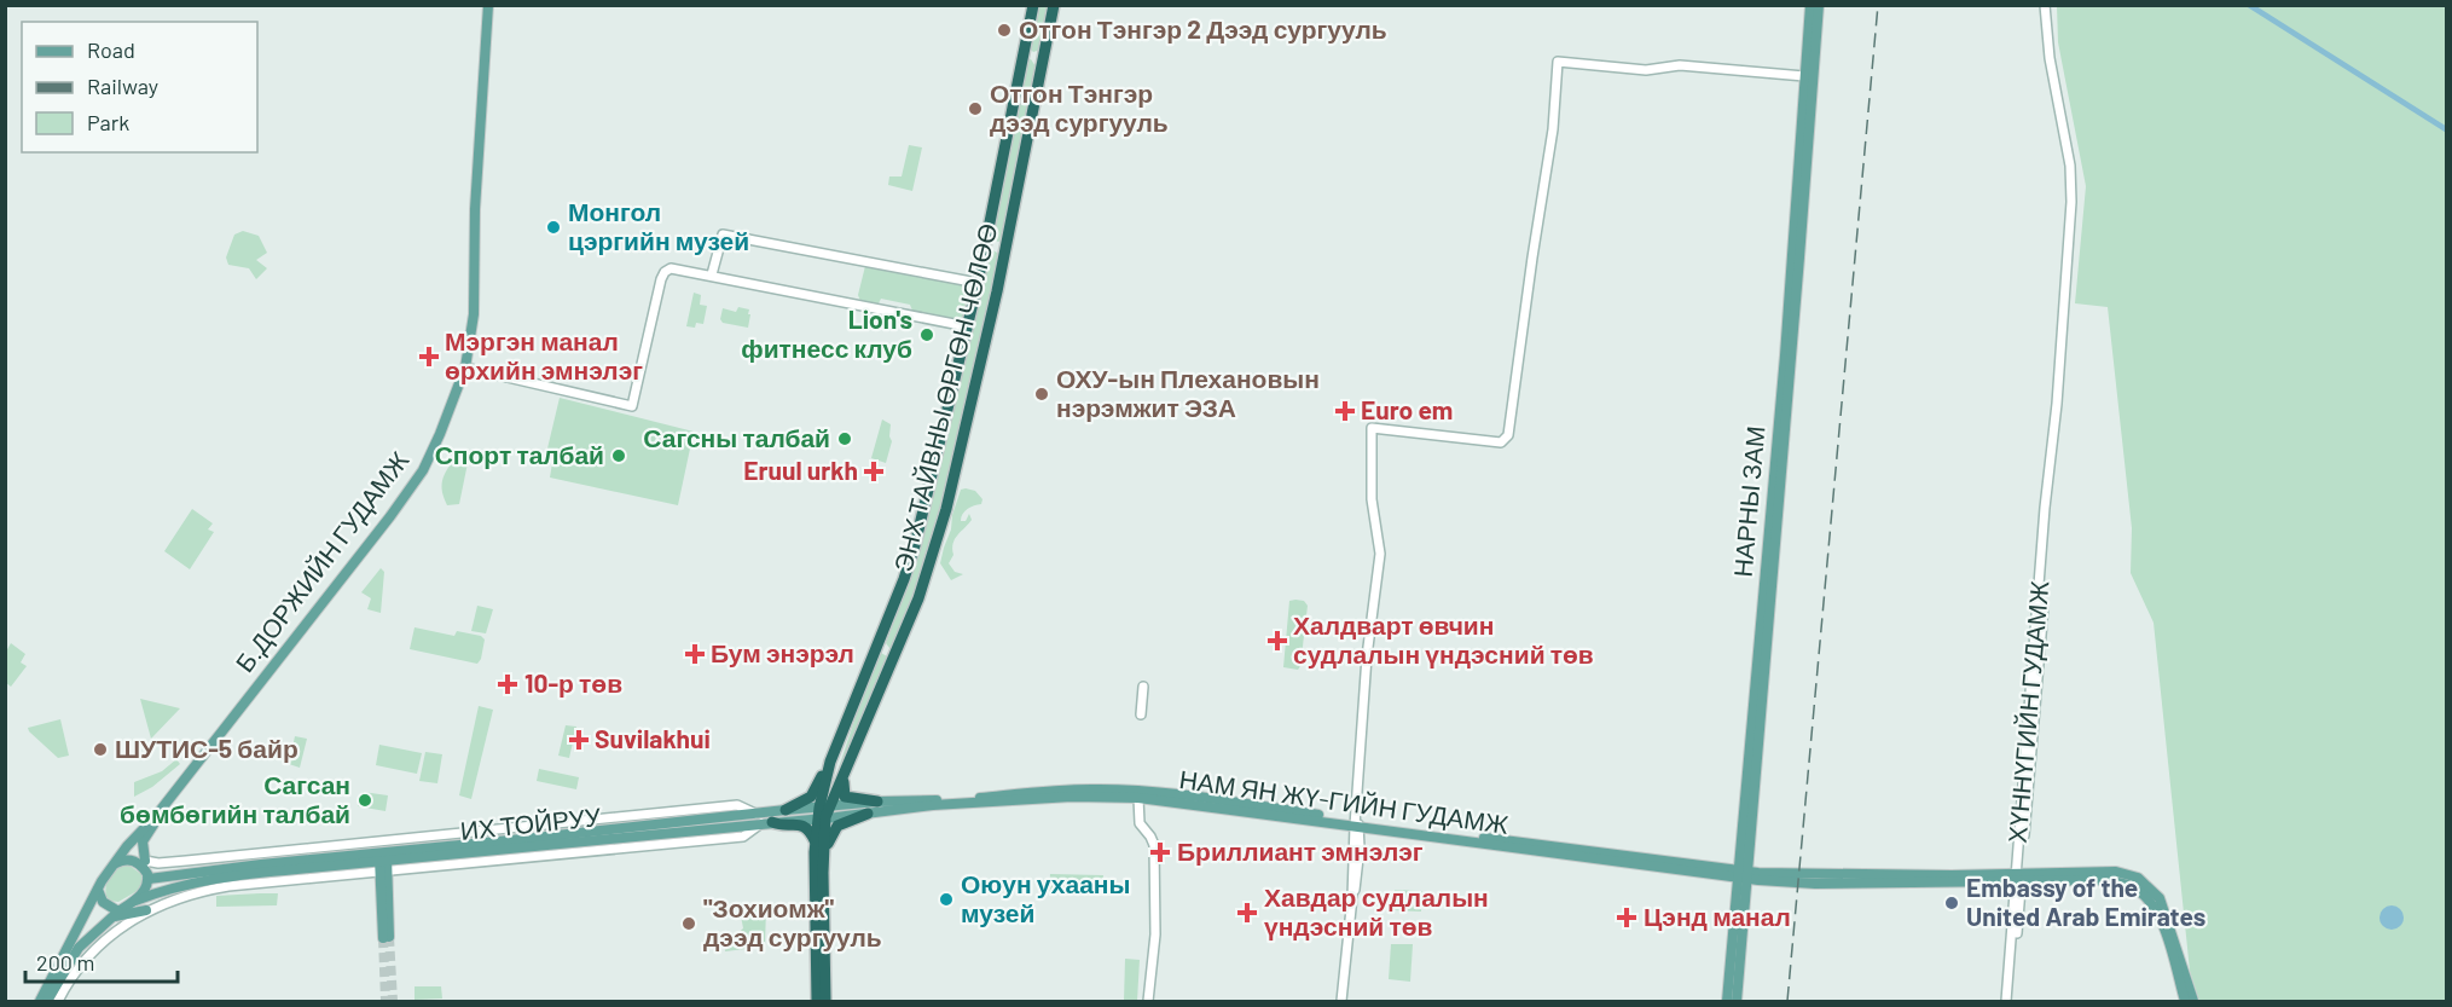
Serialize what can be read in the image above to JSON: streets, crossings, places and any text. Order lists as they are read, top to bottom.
{
  "streets": {
    "highway": ["ЭНХ ТАЙВНЫ ӨРГӨН ЧӨЛӨӨ"],
    "main road": [
      "НАРНЫ ЗАМ",
      "Б.ДОРЖИЙН ГУДАМЖ",
      "НАМ ЯН ЖҮ-ГИЙН ГУДАМЖ",
      "ИХ ТОЙРУУ"
    ],
    "street": ["ХҮННҮГИЙН ГУДАМЖ"]
  },
  "crossings": [
    ["ЭНХ ТАЙВНЫ ӨРГӨН ЧӨЛӨӨ", "ИХ ТОЙРУУ"],
    ["НАРНЫ ЗАМ", "НАМ ЯН ЖҮ-ГИЙН ГУДАМЖ"],
    ["НАМ ЯН ЖҮ-ГИЙН ГУДАМЖ", "ИХ ТОЙРУУ"]
  ],
  "places": {
    "other": [
      "Отгон Тэнгэр 2 Дээд сургууль",
      "Отгон Тэнгэр дээд сургууль",
      "Монгол цэргийн музей",
      "Lion's фитнесс клуб",
      "ОХУ-ын Плехановын нэрэмжит ЭЗА",
      "Сагсны талбай",
      "Спорт талбай",
      "ШУТИС-5 байр",
      "Сагсан бөмбөгийн талбай",
      "Оюун ухааны музей",
      "Embassy of the United Arab Emirates",
      "\"Зохиомж\" дээд сургууль"
    ],
    "health": [
      "Мэргэн манал өрхийн эмнэлэг",
      "Euro em",
      "Eruul urkh",
      "Халдварт өвчин судлалын үндэсний төв",
      "Бум энэрэл",
      "10-р төв",
      "Suvilakhui",
      "Бриллиант эмнэлэг",
      "Хавдар судлалын үндэсний төв",
      "Цэнд манал"
    ]
  },
  "legend": ["Road", "Railway", "Park"],
  "scale_bar": "200 m"
}
